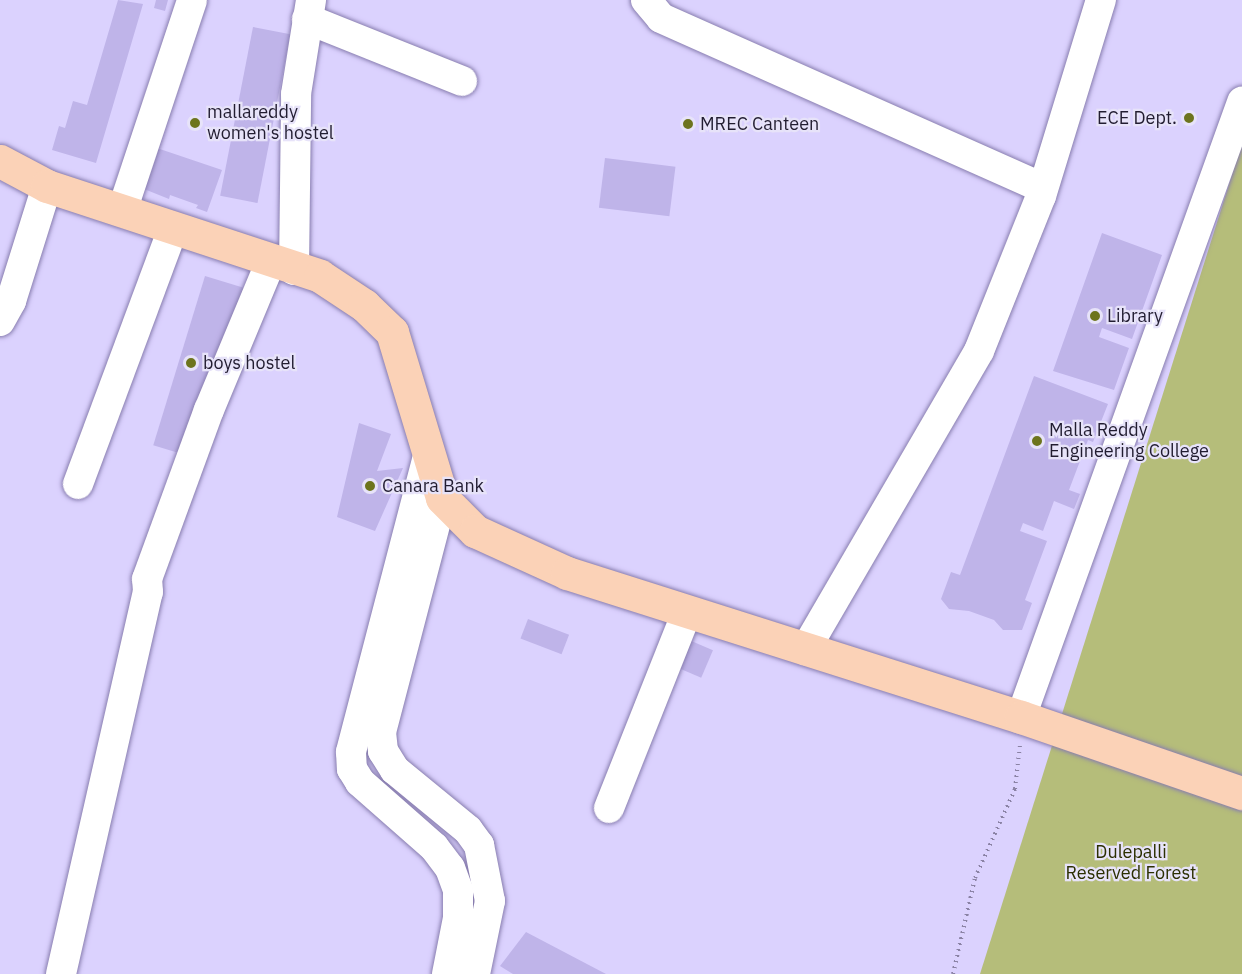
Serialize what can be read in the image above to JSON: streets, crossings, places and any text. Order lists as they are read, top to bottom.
{
  "parks": ["Dulepalli Reserved Forest"],
  "places": [
    "ECE Dept.",
    "mallareddy women's hostel",
    "MREC Canteen",
    "Library",
    "boys hostel",
    "Malla Reddy Engineering College",
    "Canara Bank"
  ]
}
